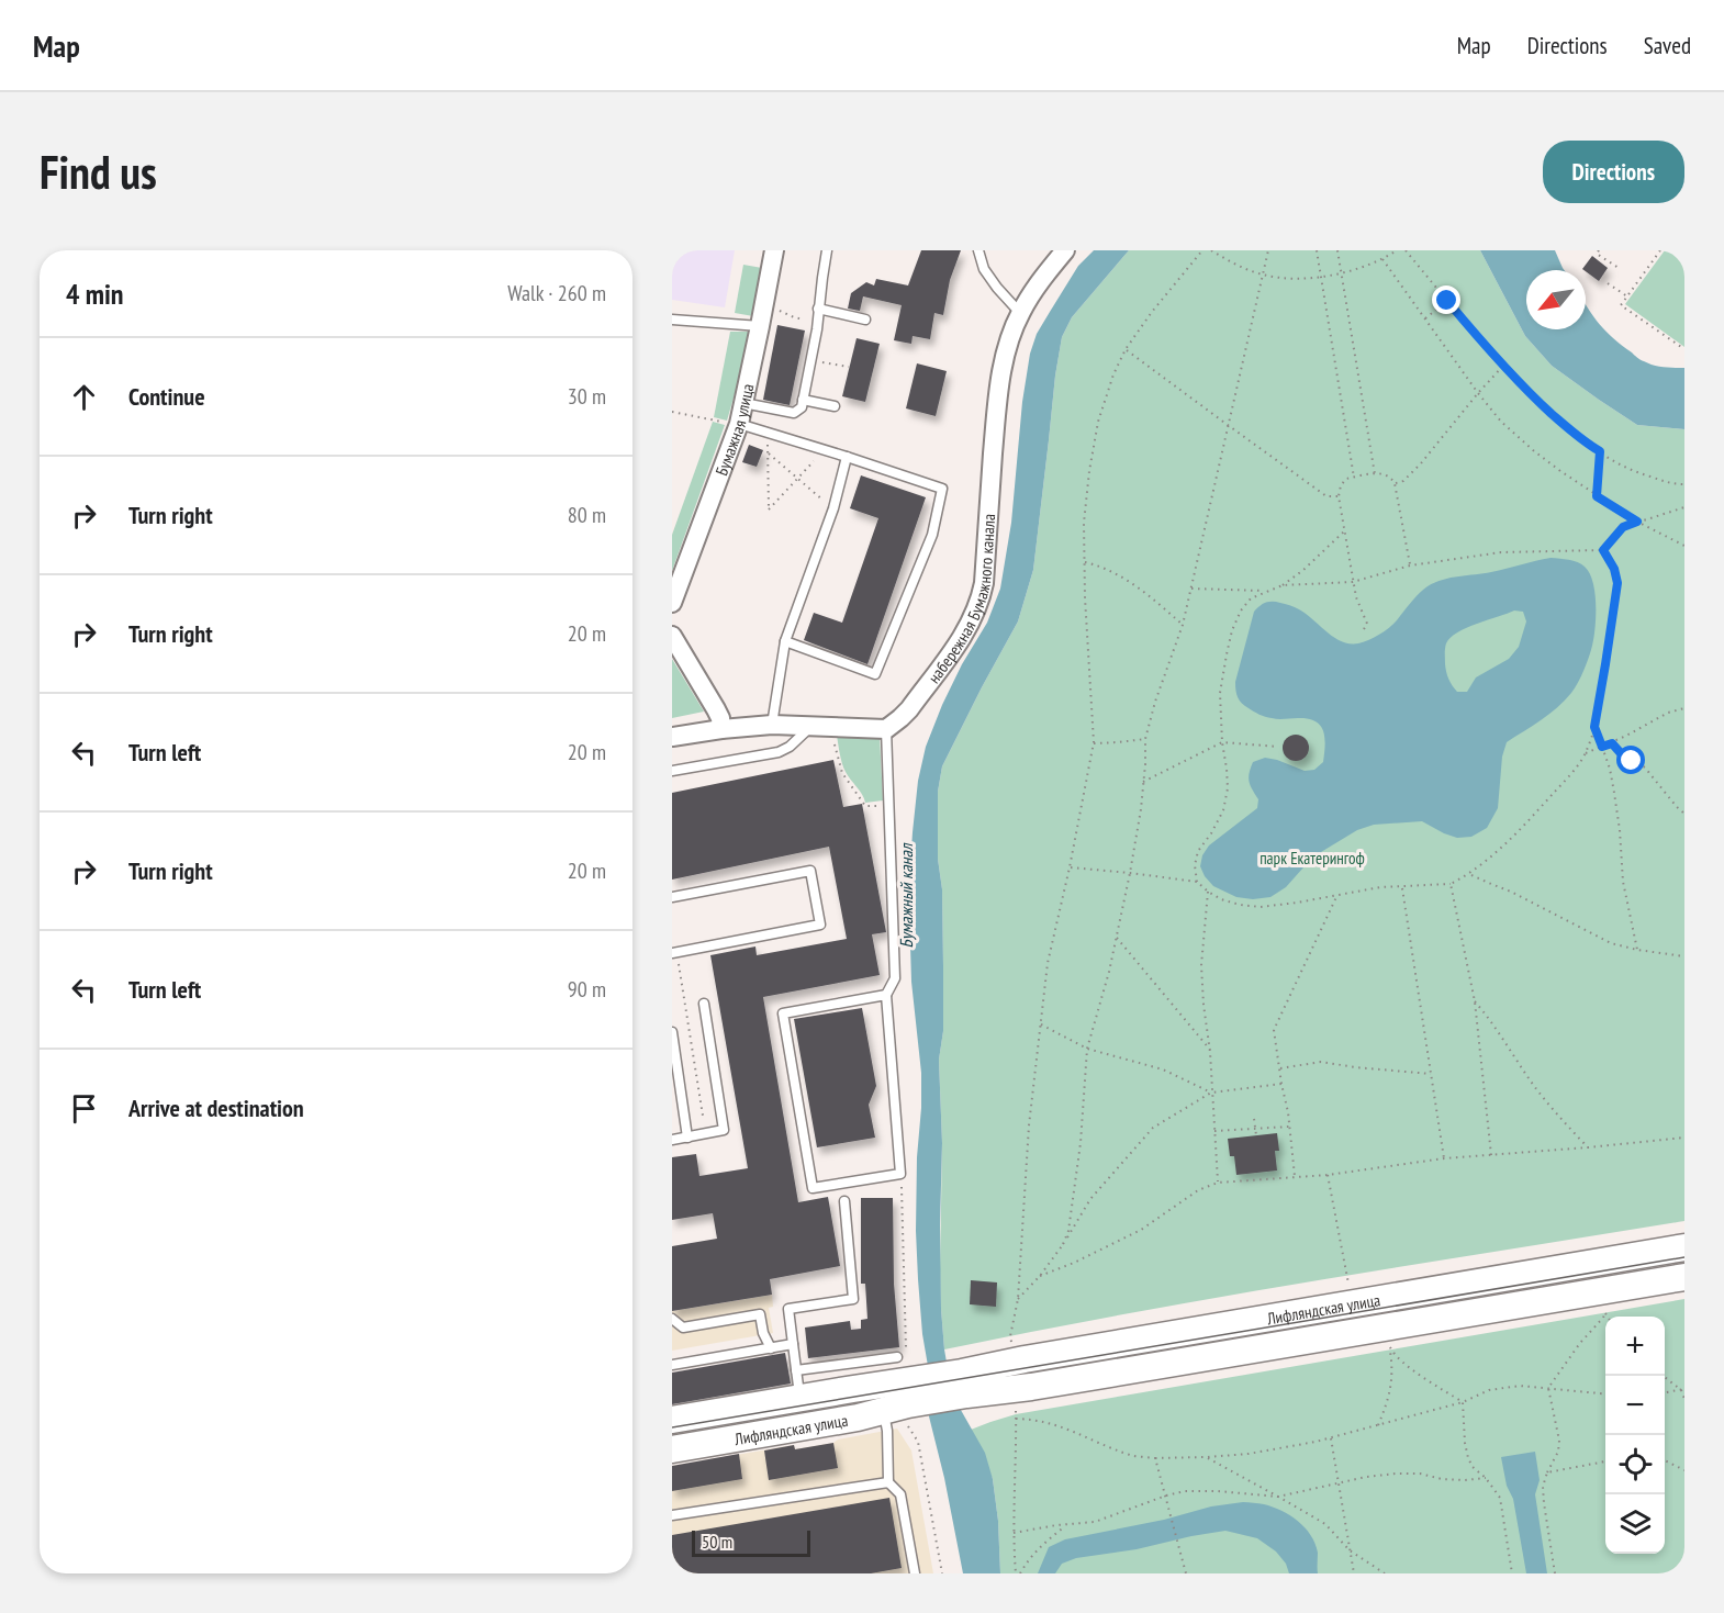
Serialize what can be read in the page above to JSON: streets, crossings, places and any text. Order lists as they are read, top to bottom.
{
  "streets": {
    "street": ["Бумажная улица", "набережная Бумажного канала", "Лифляндская улица"]
  },
  "water": ["Бумажный канал"],
  "parks": ["парк Екатерингоф"],
  "scale_bar": "50 m",
  "north": "bottom left",
  "page": {
    "header": "Map",
    "nav": ["Map", "Directions", "Saved"],
    "buttons": "Directions",
    "title": "Find us",
    "heading": ["4 min", "Walk · 260 m"],
    "list": [
      ["Continue", "30 m"],
      ["Turn right", "80 m"],
      ["Turn right", "20 m"],
      ["Turn left", "20 m"],
      ["Turn right", "20 m"],
      ["Turn left", "90 m"],
      "Arrive at destination"
    ],
    "map_buttons": ["+", "−"],
    "scale": "50 m"
  }
}
